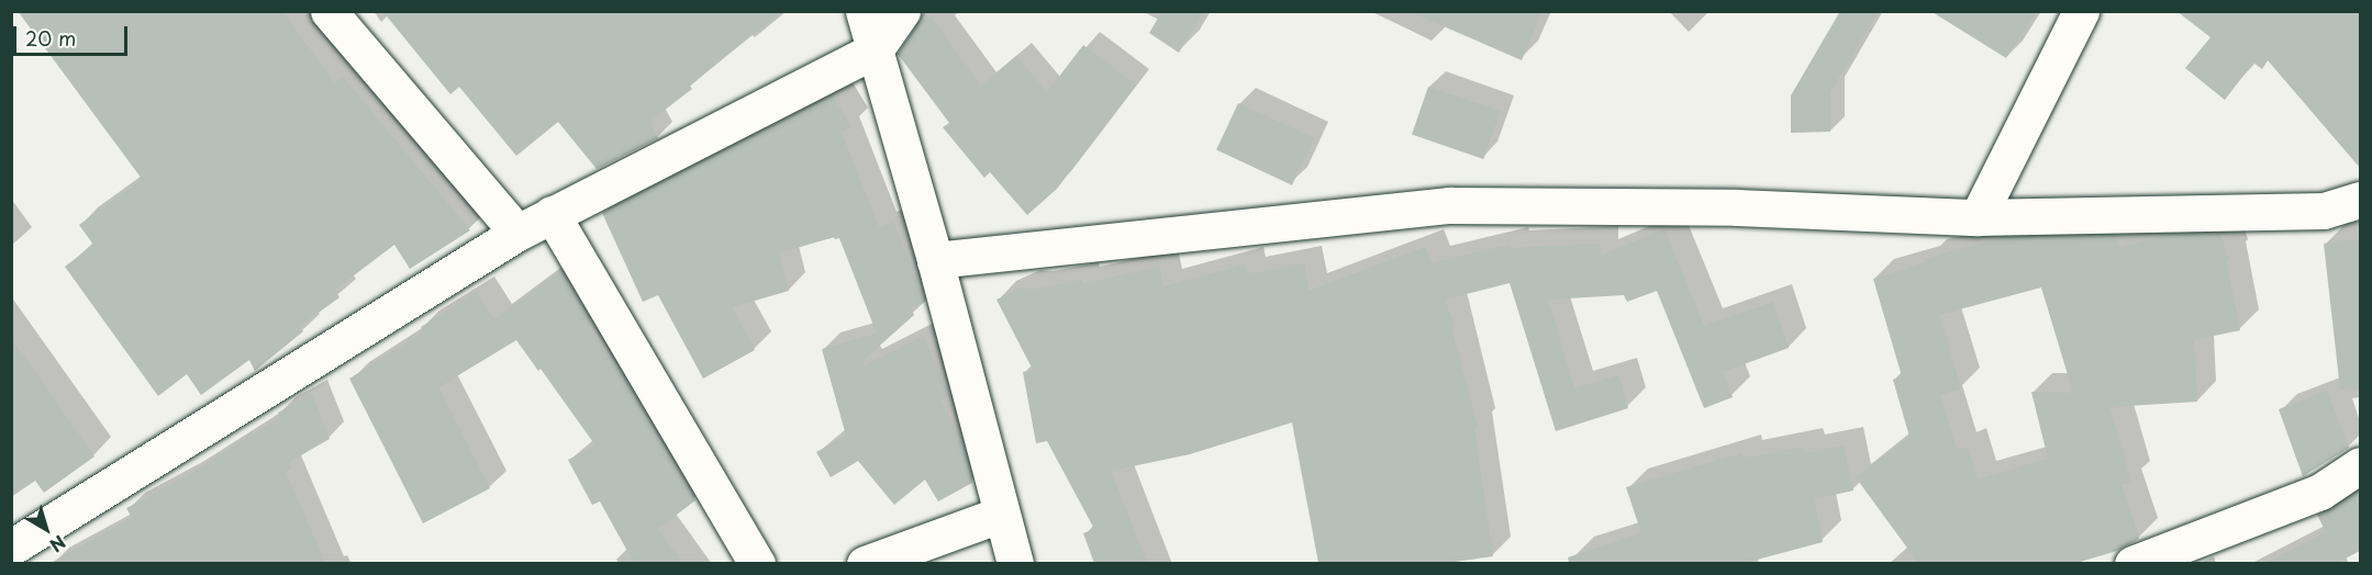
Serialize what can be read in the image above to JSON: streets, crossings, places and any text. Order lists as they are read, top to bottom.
{
  "scale_bar": "20 m",
  "north": "bottom right"
}
